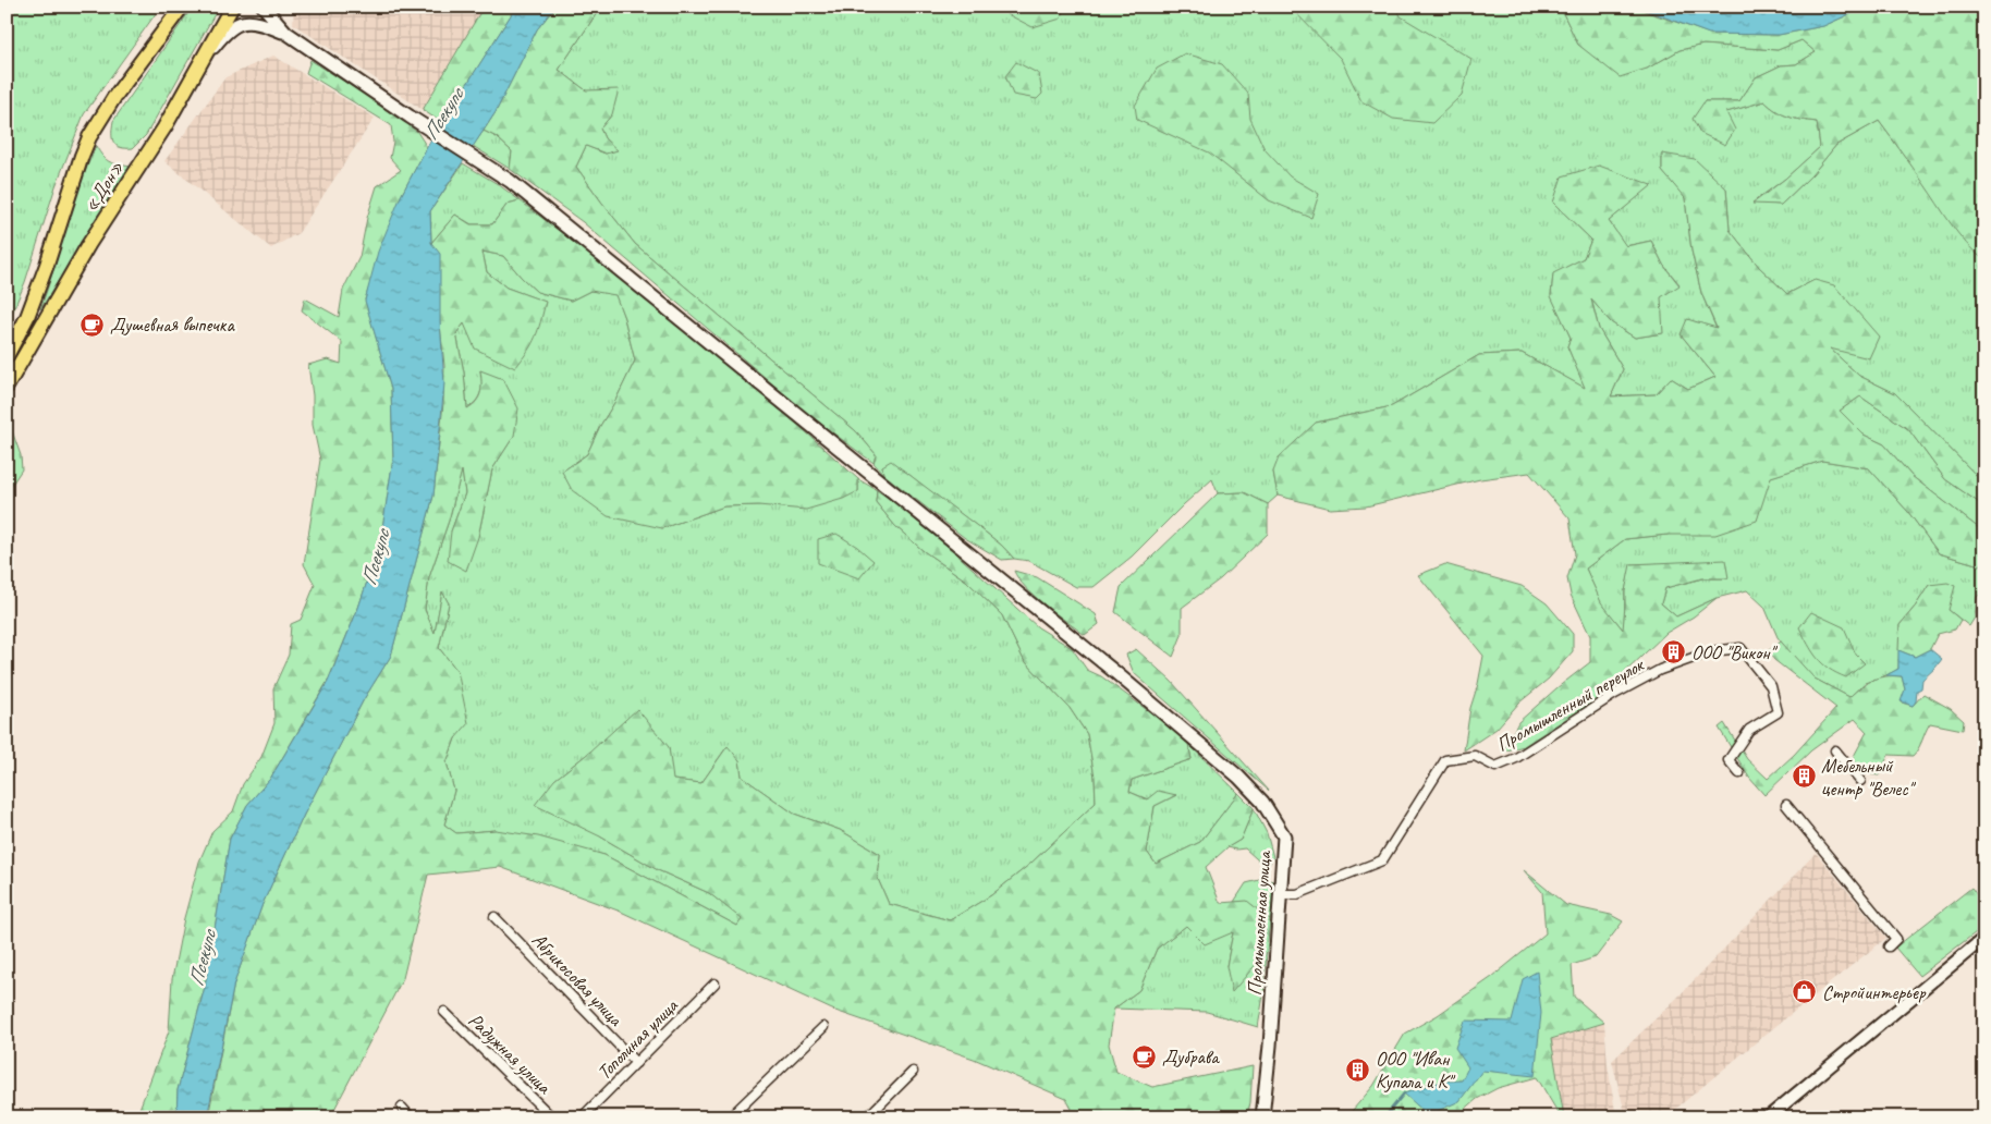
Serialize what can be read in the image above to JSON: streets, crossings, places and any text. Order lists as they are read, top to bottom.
{
  "streets": {
    "highway": ["«Дон»"],
    "main road": ["Промышленная улица"],
    "street": [
      "Промышленный переулок",
      "Абрикосовая улица",
      "Тополиная улица",
      "Радужная улица"
    ]
  },
  "crossings": [
    ["Промышленный переулок", "Промышленная улица"],
    ["Абрикосовая улица", "Тополиная улица"]
  ],
  "water": ["Псекупс"],
  "places": {
    "cafe": ["Душевная выпечка", "Дубрава"],
    "building": ["ООО \"Викон\"", "Мебельный центр \"Велес\"", "ООО \"Иван Купала и К\""],
    "shop": ["Стройинтерьер"]
  }
}
